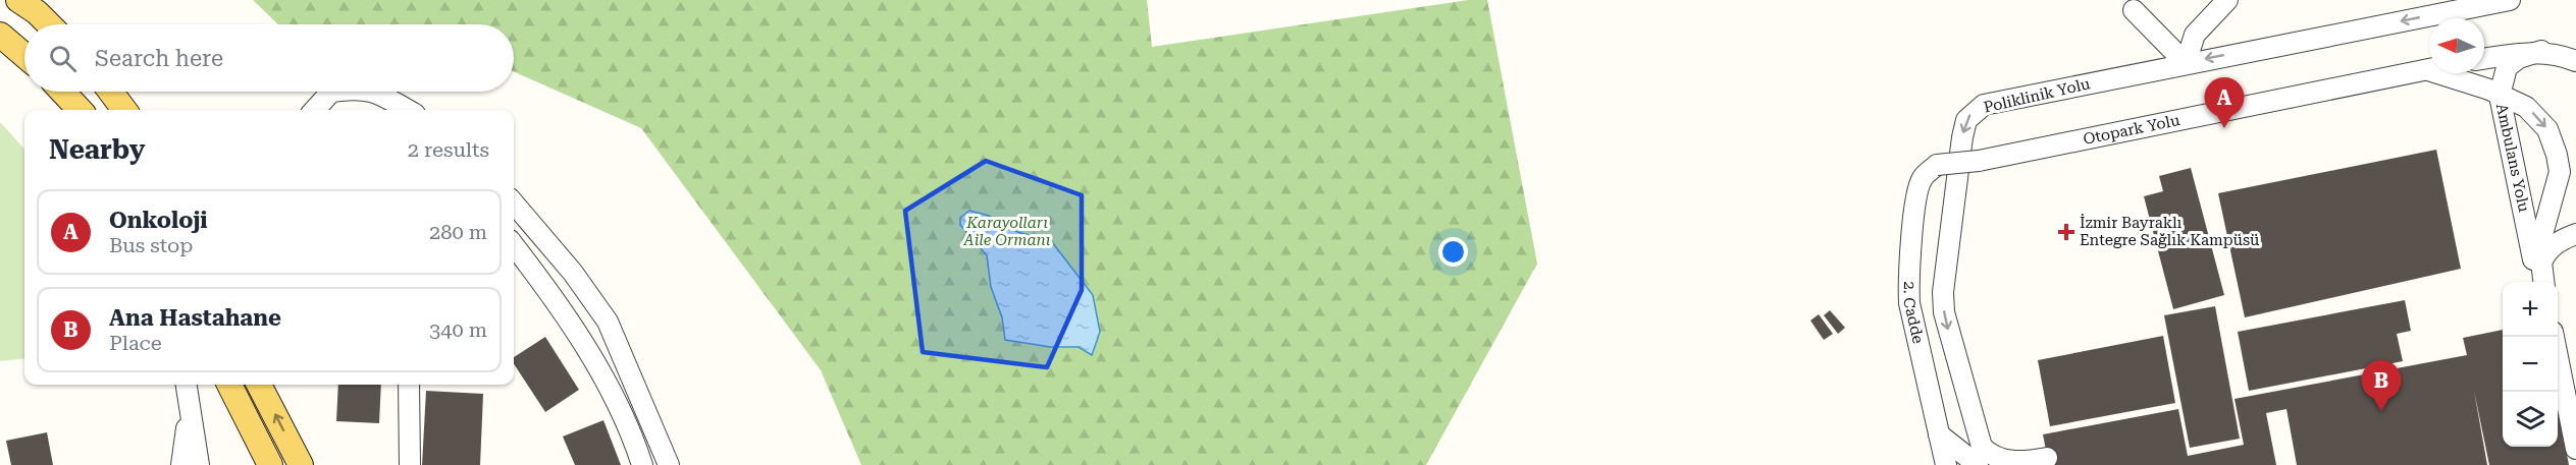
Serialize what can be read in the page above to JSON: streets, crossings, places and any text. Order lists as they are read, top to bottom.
{
  "streets": {
    "street": [
      "Poliklinik Yolu",
      "Otopark Yolu",
      "Ambulans Yolu",
      "2. Cadde"
    ]
  },
  "crossings": [
    ["Otopark Yolu", "2. Cadde"]
  ],
  "parks": ["Karayolları Aile Ormanı"],
  "places": {
    "health": ["İzmir Bayraklı Entegre Sağlık Kampüsü"]
  },
  "north": "left",
  "page": {
    "search": "Search here",
    "pins": ["A", "B"],
    "heading": ["Nearby", "2 results"],
    "list": [
      {
        "mark": "A",
        "name": "Onkoloji",
        "note": "Bus stop",
        "value": "280 m"
      },
      {
        "mark": "B",
        "name": "Ana Hastahane",
        "note": "Place",
        "value": "340 m"
      }
    ],
    "map_buttons": ["+", "−"]
  }
}
